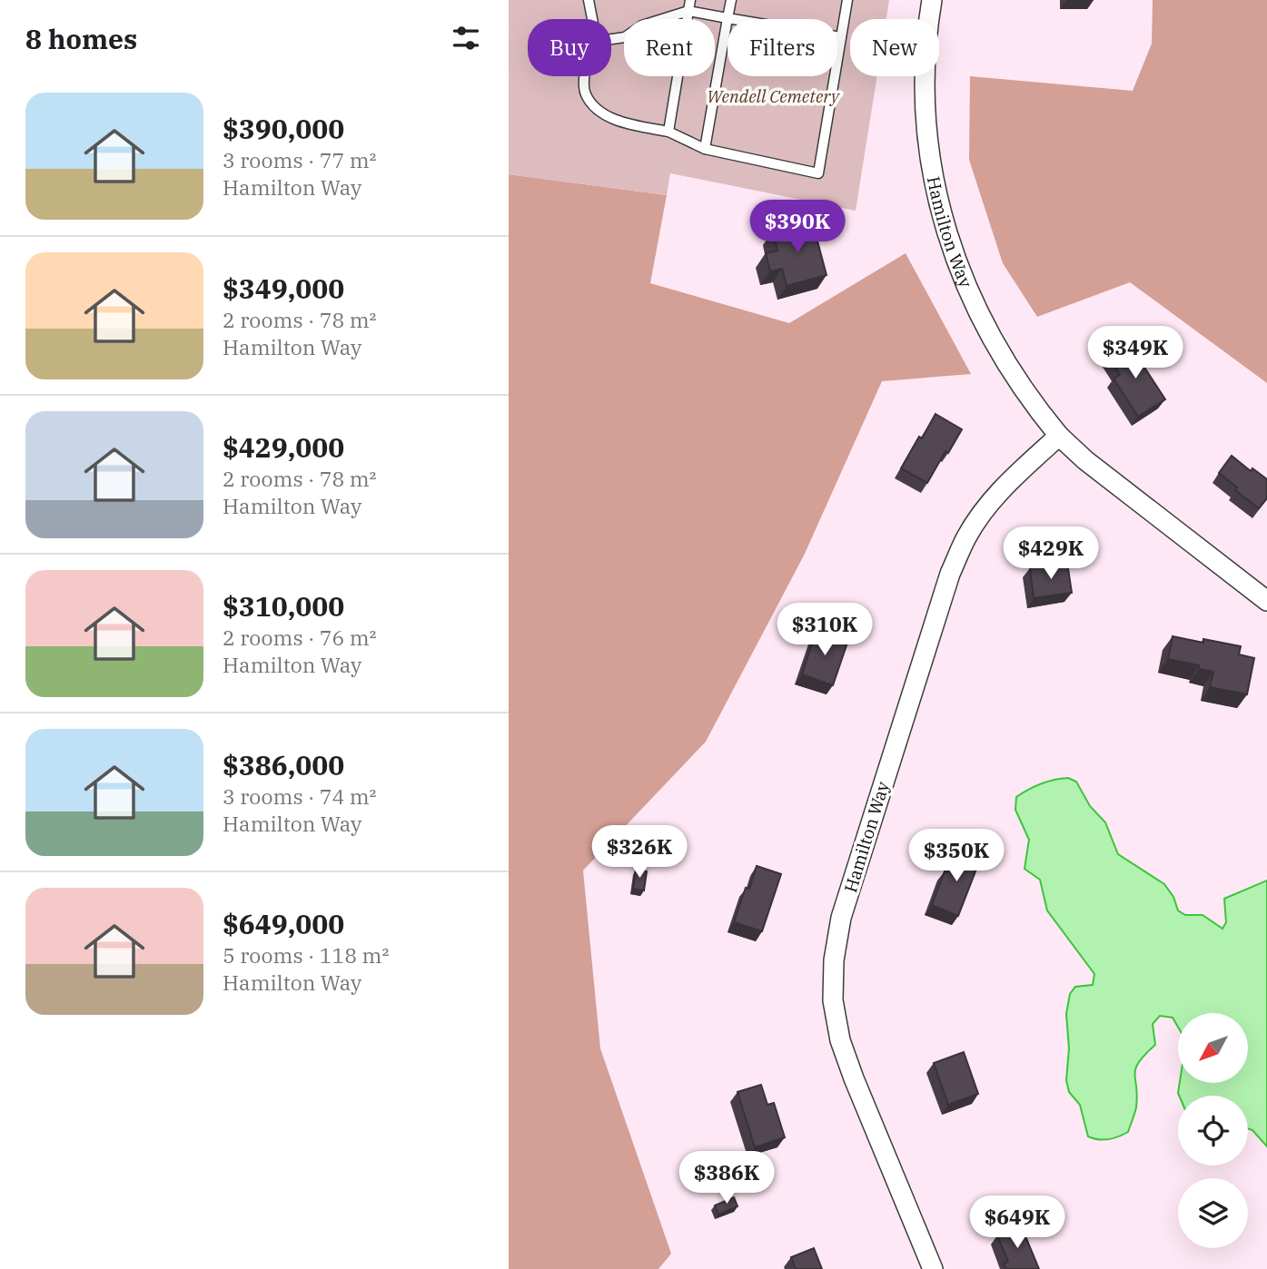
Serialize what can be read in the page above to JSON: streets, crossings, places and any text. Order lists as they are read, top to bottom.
{
  "streets": {
    "street": ["Hamilton Way"]
  },
  "parks": ["Wendell Cemetery"],
  "north": "bottom left",
  "page": {
    "heading": "8 homes",
    "chip": [
      "Buy",
      "Rent",
      "Filters",
      "New"
    ],
    "list": [
      {
        "name": "$390,000",
        "note": "3 rooms · 77 m² · Hamilton Way"
      },
      {
        "name": "$349,000",
        "note": "2 rooms · 78 m² · Hamilton Way"
      },
      {
        "name": "$429,000",
        "note": "2 rooms · 78 m² · Hamilton Way"
      },
      {
        "name": "$310,000",
        "note": "2 rooms · 76 m² · Hamilton Way"
      },
      {
        "name": "$386,000",
        "note": "3 rooms · 74 m² · Hamilton Way"
      },
      {
        "name": "$649,000",
        "note": "5 rooms · 118 m² · Hamilton Way"
      }
    ],
    "price": [
      "$390K",
      "$349K",
      "$429K",
      "$310K",
      "$326K",
      "$350K",
      "$386K",
      "$649K"
    ]
  }
}
